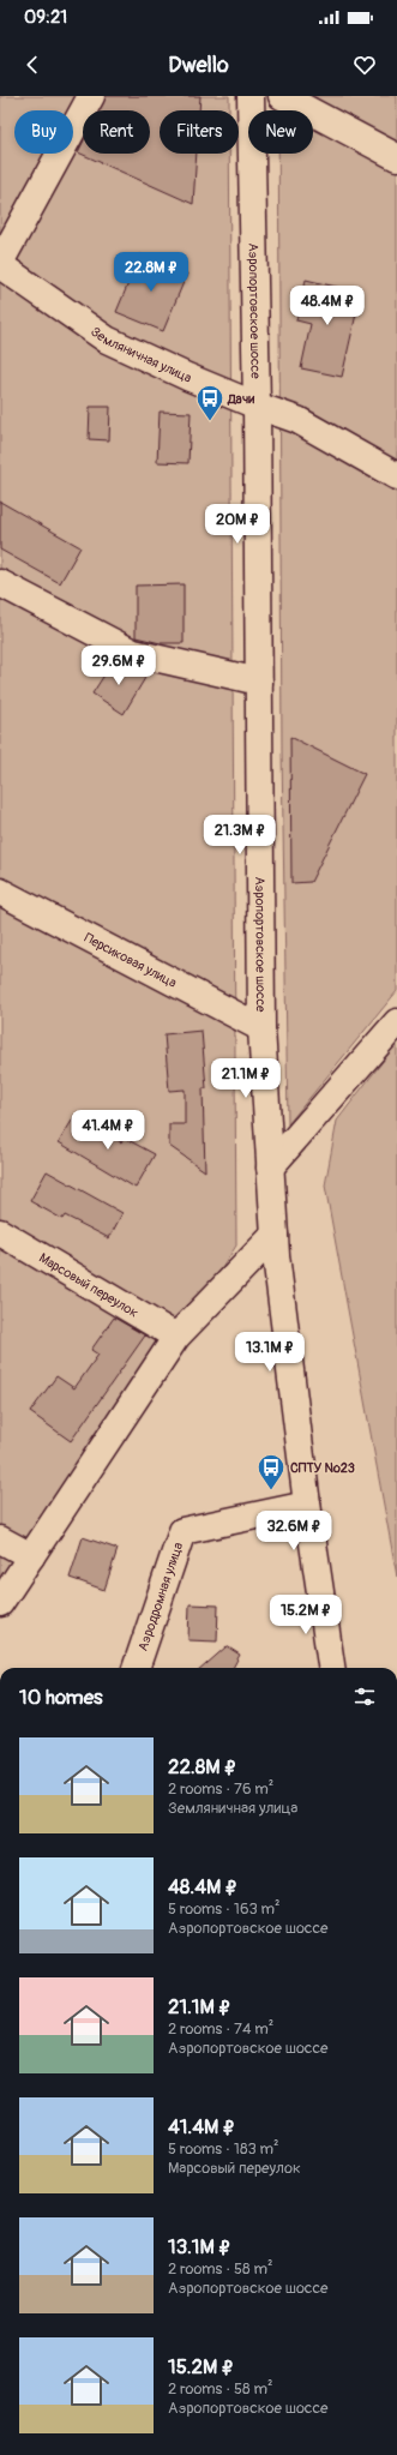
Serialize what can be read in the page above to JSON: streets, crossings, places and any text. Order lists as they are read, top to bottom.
{
  "streets": {
    "street": [
      "Аэропортовское шоссе",
      "Земляничная улица",
      "Персиковая улица",
      "Марсовый переулок",
      "Аэродромная улица"
    ]
  },
  "crossings": [
    ["Аэропортовское шоссе", "Земляничная улица"],
    ["Аэропортовское шоссе", "Персиковая улица"],
    ["Аэропортовское шоссе", "Аэродромная улица"]
  ],
  "places": {
    "bus stop": ["Дачи", "СПТУ №23"]
  },
  "page": {
    "status": "09:21",
    "header": "Dwello",
    "chip": [
      "Buy",
      "Rent",
      "Filters",
      "New"
    ],
    "price": [
      "22.8M ₽",
      "48.4M ₽",
      "20M ₽",
      "29.6M ₽",
      "21.3M ₽",
      "21.1M ₽",
      "41.4M ₽",
      "13.1M ₽",
      "32.6M ₽",
      "15.2M ₽"
    ],
    "heading": "10 homes",
    "list": [
      {
        "name": "22.8M ₽",
        "note": "2 rooms · 76 m² · Земляничная улица"
      },
      {
        "name": "48.4M ₽",
        "note": "5 rooms · 163 m² · Аэропортовское шоссе"
      },
      {
        "name": "21.1M ₽",
        "note": "2 rooms · 74 m² · Аэропортовское шоссе"
      },
      {
        "name": "41.4M ₽",
        "note": "5 rooms · 183 m² · Марсовый переулок"
      },
      {
        "name": "13.1M ₽",
        "note": "2 rooms · 58 m² · Аэропортовское шоссе"
      },
      {
        "name": "15.2M ₽",
        "note": "2 rooms · 58 m² · Аэропортовское шоссе"
      }
    ]
  }
}
